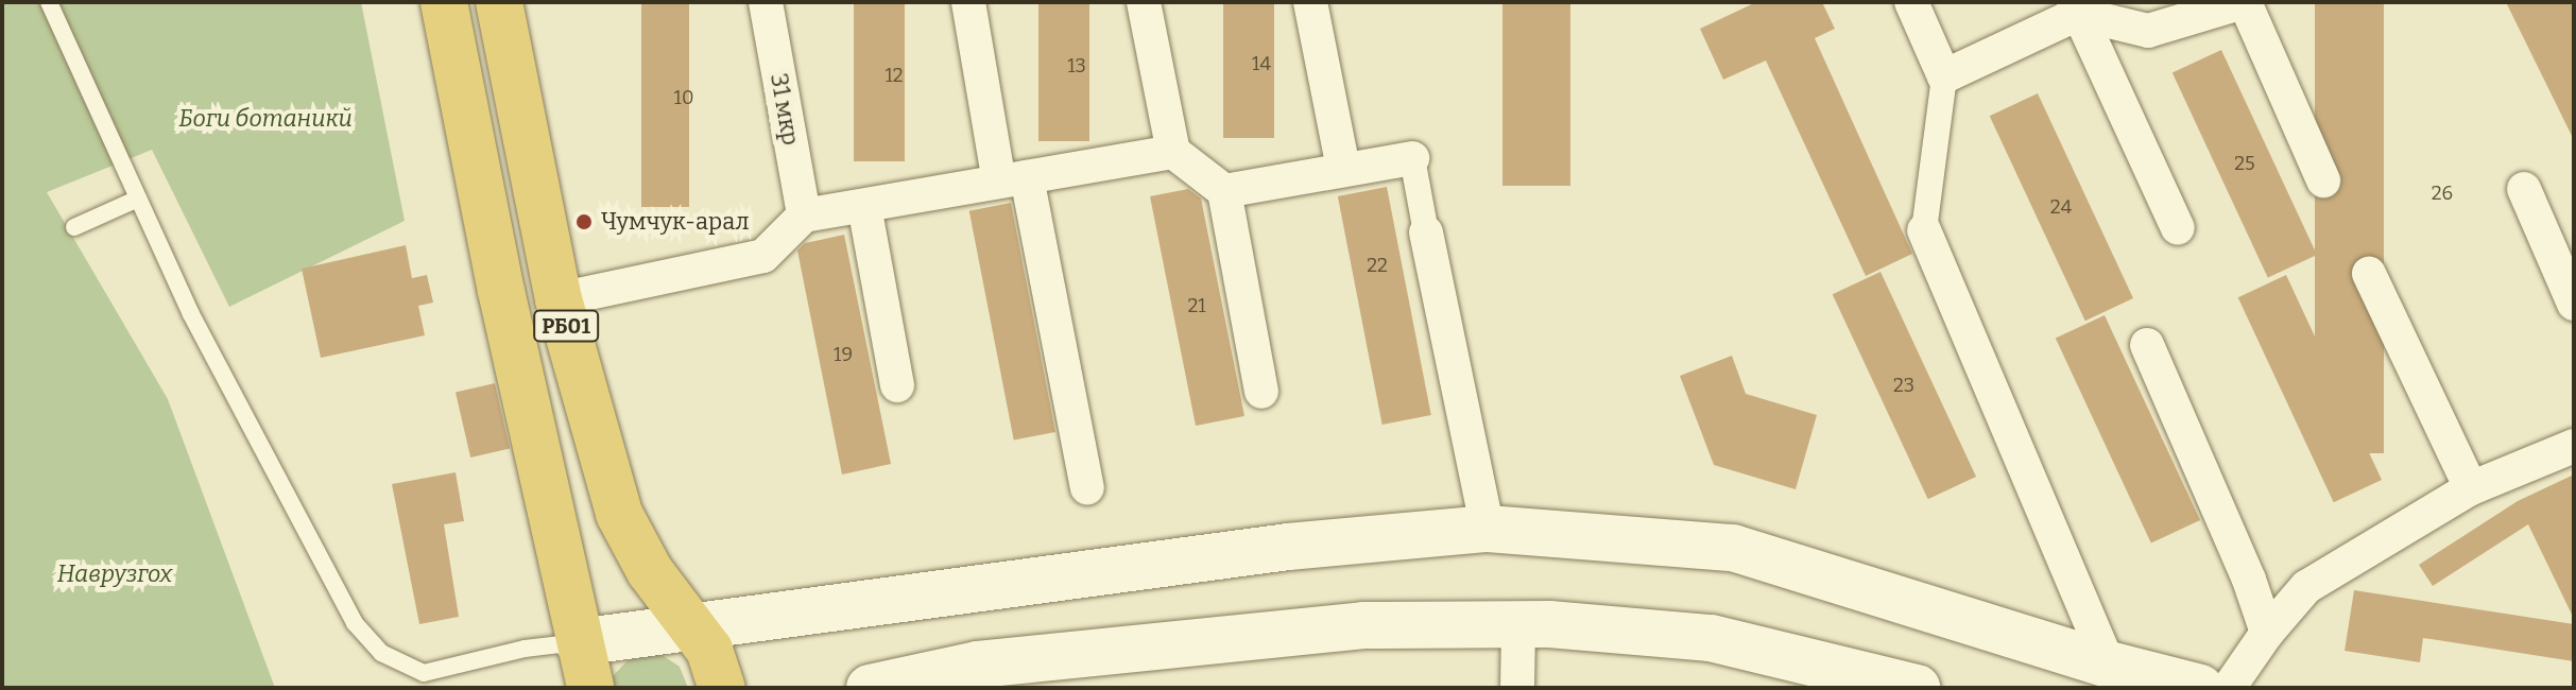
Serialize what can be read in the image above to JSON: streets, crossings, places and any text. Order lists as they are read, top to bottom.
{
  "streets": {
    "highway": ["РБ01"],
    "street": ["31 мкр"]
  },
  "parks": ["Боги ботаникй", "Наврузгох"],
  "places": ["Чумчук-арал"],
  "house_numbers": [
    "14",
    "13",
    "12",
    "10",
    "25",
    "26",
    "24",
    "22",
    "21",
    "19",
    "23"
  ]
}
